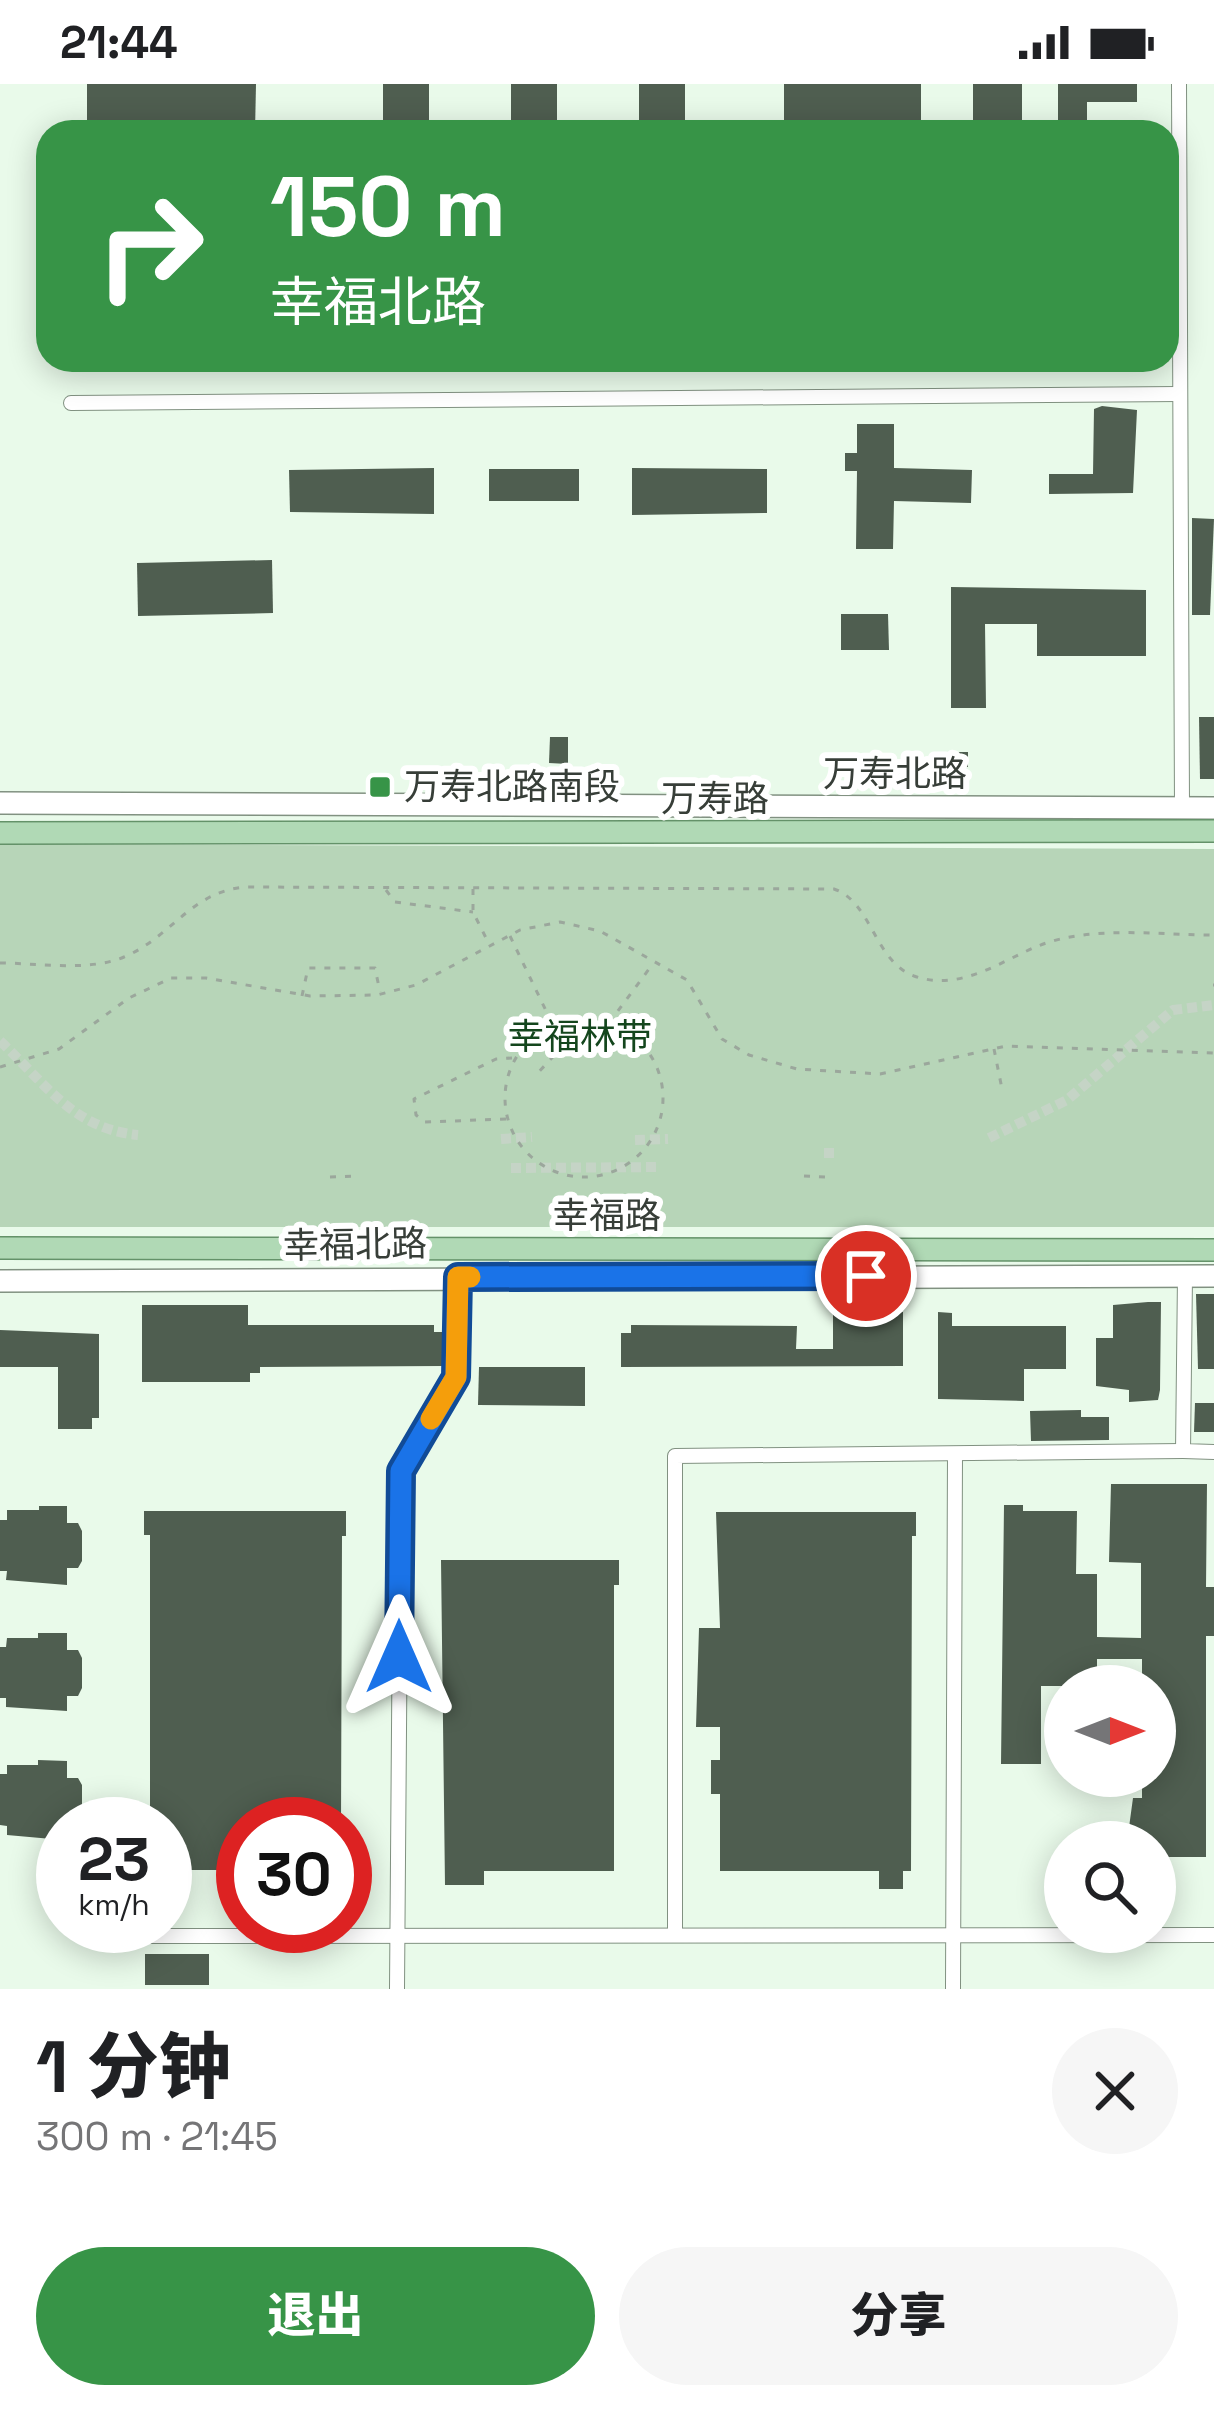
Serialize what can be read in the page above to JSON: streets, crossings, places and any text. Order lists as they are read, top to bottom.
{
  "streets": {
    "main road": [
      "万寿北路",
      "万寿路",
      "幸福路",
      "幸福北路"
    ]
  },
  "parks": ["幸福林带"],
  "places": {
    "transit": ["万寿北路南段"]
  },
  "north": "right",
  "page": {
    "status": "21:44",
    "turn": ["150 m", "幸福北路"],
    "speed": "23 km/h",
    "limit": "30",
    "heading": ["1 分钟", "300 m · 21:45"],
    "buttons": ["退出", "分享"]
  }
}
